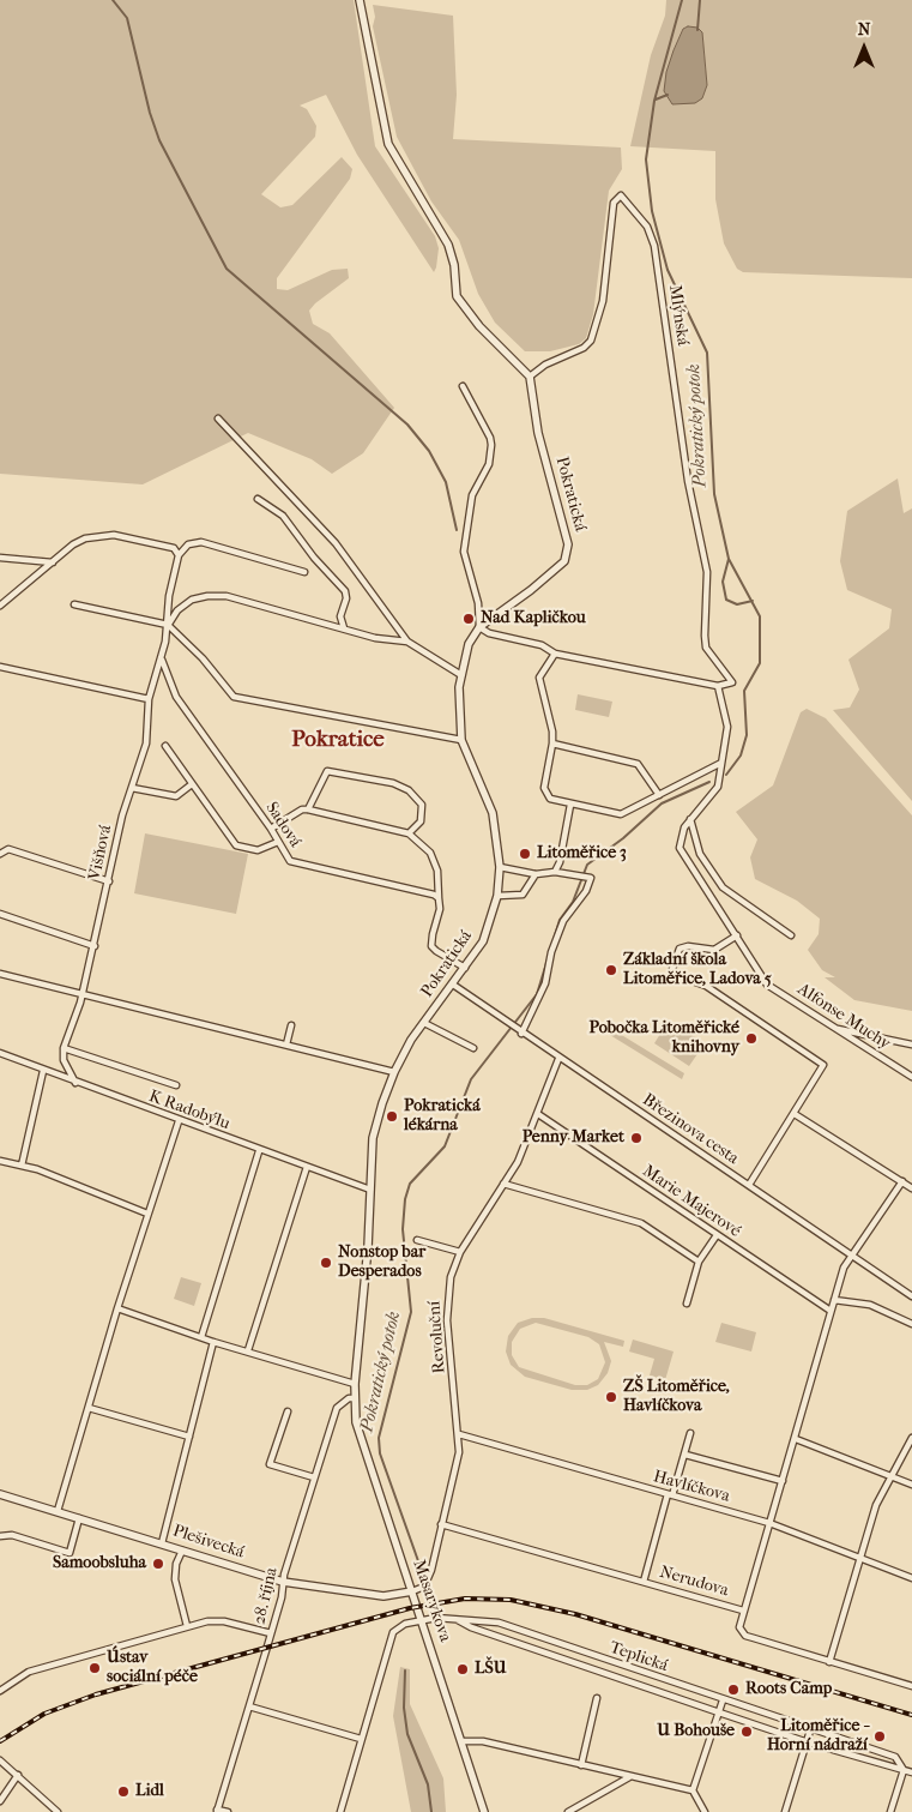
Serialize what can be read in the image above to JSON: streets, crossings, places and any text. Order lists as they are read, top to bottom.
{
  "streets": {
    "street": [
      "Mlýnská",
      "Pokratická",
      "Sadová",
      "Višňová",
      "Alfonse Muchy",
      "K Radobýlu",
      "Březinova cesta",
      "Marie Majerové",
      "Revoluční",
      "Havlíčkova",
      "Plešivecká",
      "Nerudova",
      "28. října",
      "Masarykova",
      "Teplická"
    ]
  },
  "crossings": [
    ["Mlýnská", "Pokratická"],
    ["Mlýnská", "Alfonse Muchy"],
    ["Pokratická", "K Radobýlu"],
    ["Pokratická", "Březinova cesta"],
    ["Pokratická", "28. října"],
    ["Pokratická", "Masarykova"],
    ["Sadová", "Višňová"],
    ["Březinova cesta", "Revoluční"],
    ["Marie Majerové", "Revoluční"],
    ["Revoluční", "Havlíčkova"],
    ["Revoluční", "Plešivecká"],
    ["Revoluční", "Nerudova"],
    ["Revoluční", "Masarykova"],
    ["Plešivecká", "28. října"],
    ["Plešivecká", "Masarykova"],
    ["28. října", "Masarykova"],
    ["Masarykova", "Teplická"]
  ],
  "districts": ["Pokratice"],
  "water": ["Pokratický potok"],
  "places": [
    "Nad Kapličkou",
    "Litoměřice 3",
    "Základní škola Litoměřice, Ladova 5",
    "Pobočka Litoměřické knihovny",
    "Pokratická lékárna",
    "Penny Market",
    "Nonstop bar Desperados",
    "ZŠ Litoměřice, Havlíčkova",
    "Samoobsluha",
    "Ústav sociální péče",
    "LŠU",
    "Roots Camp",
    "U Bohouše",
    "Litoměřice - Horní nádraží",
    "Lidl"
  ],
  "north": "top"
}
